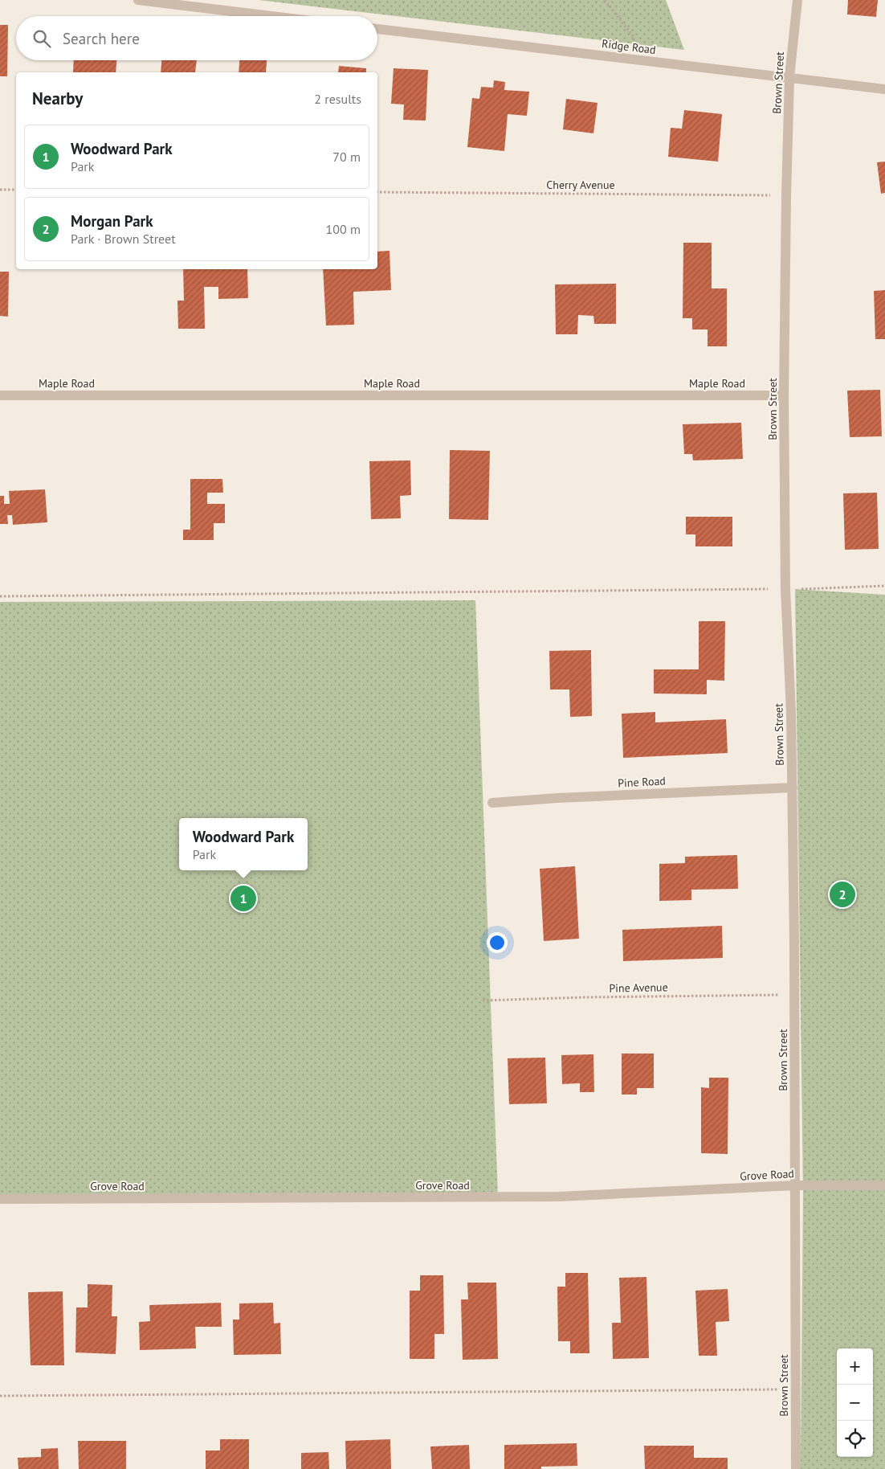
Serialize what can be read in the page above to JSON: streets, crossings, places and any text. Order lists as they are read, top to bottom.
{
  "streets": {
    "street": [
      "Ridge Road",
      "Brown Street",
      "Maple Road",
      "Pine Road",
      "Grove Road"
    ],
    "path": ["Cherry Avenue", "Pine Avenue"]
  },
  "crossings": [
    ["Ridge Road", "Brown Street"],
    ["Brown Street", "Cherry Avenue"],
    ["Brown Street", "Maple Road"],
    ["Brown Street", "Pine Road"],
    ["Brown Street", "Pine Avenue"],
    ["Brown Street", "Grove Road"]
  ],
  "page": {
    "search": "Search here",
    "heading": ["Nearby", "2 results"],
    "list": [
      {
        "mark": "1",
        "name": "Woodward Park",
        "note": "Park",
        "value": "70 m"
      },
      {
        "mark": "2",
        "name": "Morgan Park",
        "note": "Park · Brown Street",
        "value": "100 m"
      }
    ],
    "popup": ["Woodward Park", "Park"],
    "pins": ["2", "1"],
    "map_buttons": ["+", "−"]
  }
}
